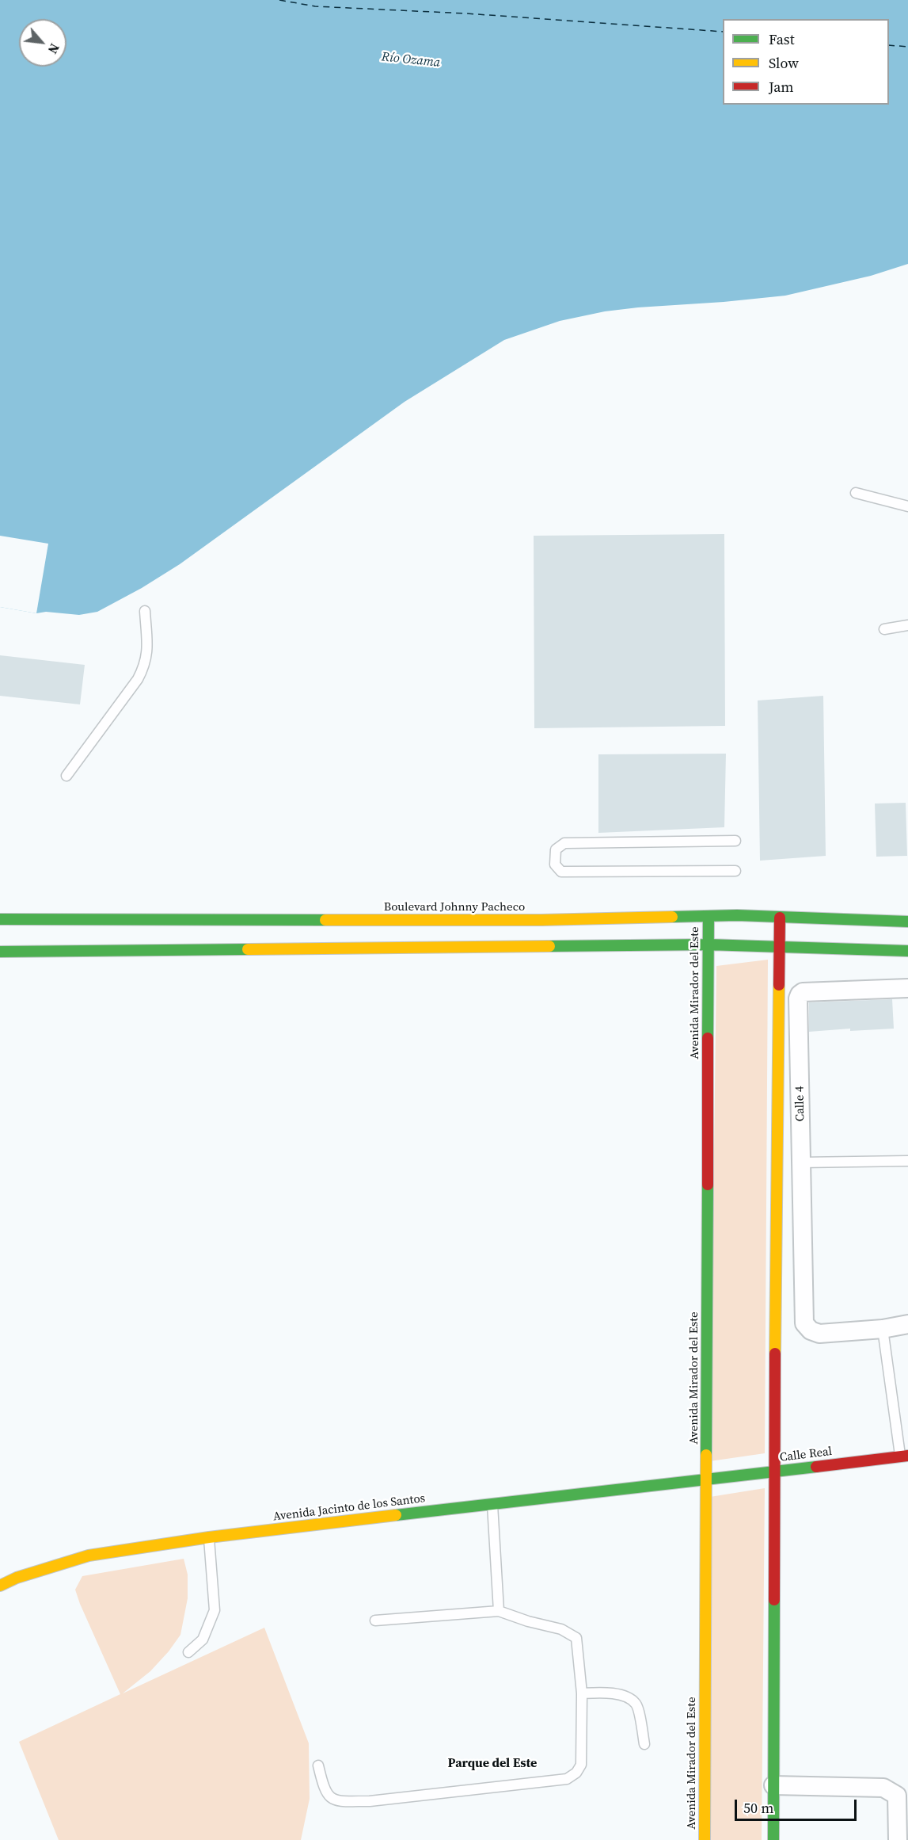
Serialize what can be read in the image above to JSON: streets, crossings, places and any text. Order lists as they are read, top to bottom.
{
  "streets": {
    "main road": [
      "Boulevard Johnny Pacheco",
      "Avenida Mirador del Este",
      "Calle Real",
      "Avenida Jacinto de los Santos"
    ],
    "street": ["Calle 4"]
  },
  "crossings": [
    ["Boulevard Johnny Pacheco", "Avenida Mirador del Este"],
    ["Avenida Mirador del Este", "Calle Real"],
    ["Avenida Mirador del Este", "Avenida Jacinto de los Santos"],
    ["Calle Real", "Avenida Jacinto de los Santos"]
  ],
  "districts": ["Parque del Este"],
  "water": ["Río Ozama"],
  "legend": ["Fast", "Slow", "Jam"],
  "scale_bar": "50 m",
  "north": "bottom right"
}
